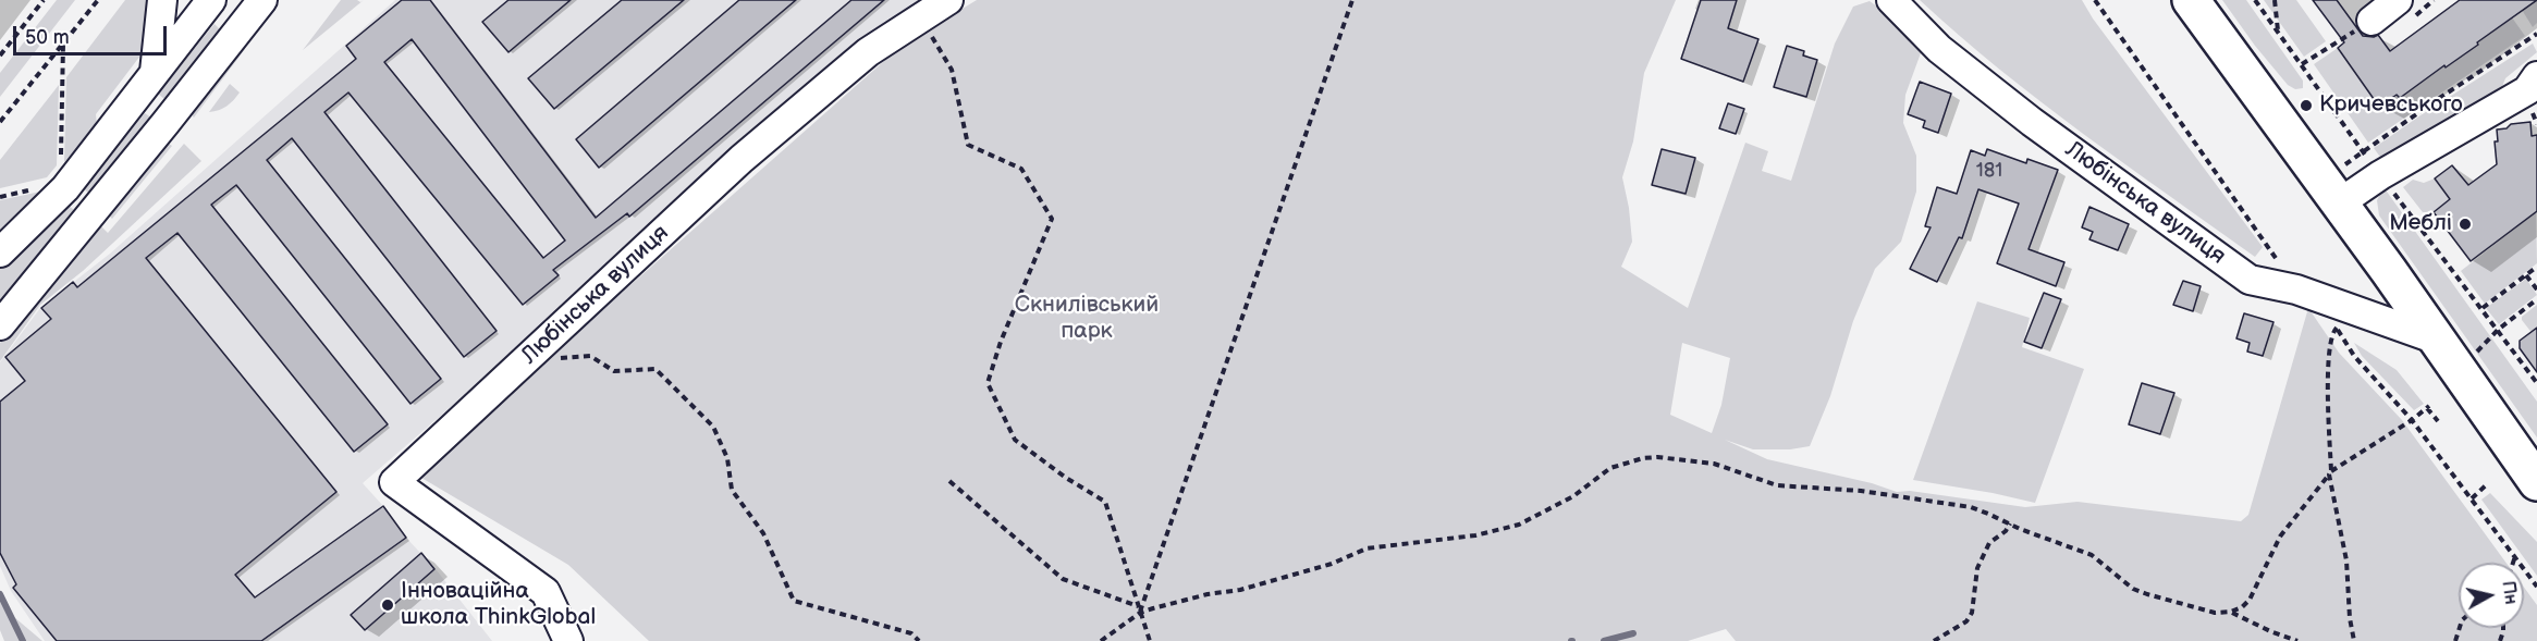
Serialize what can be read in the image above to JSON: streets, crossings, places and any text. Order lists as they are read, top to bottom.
{
  "streets": {
    "street": ["Любінська вулиця"]
  },
  "parks": ["Скнилівський парк"],
  "places": ["Кричевського", "Меблі", "Інноваційна школа ThinkGlobal"],
  "house_numbers": ["181"],
  "scale_bar": "50 m",
  "north": "right"
}
